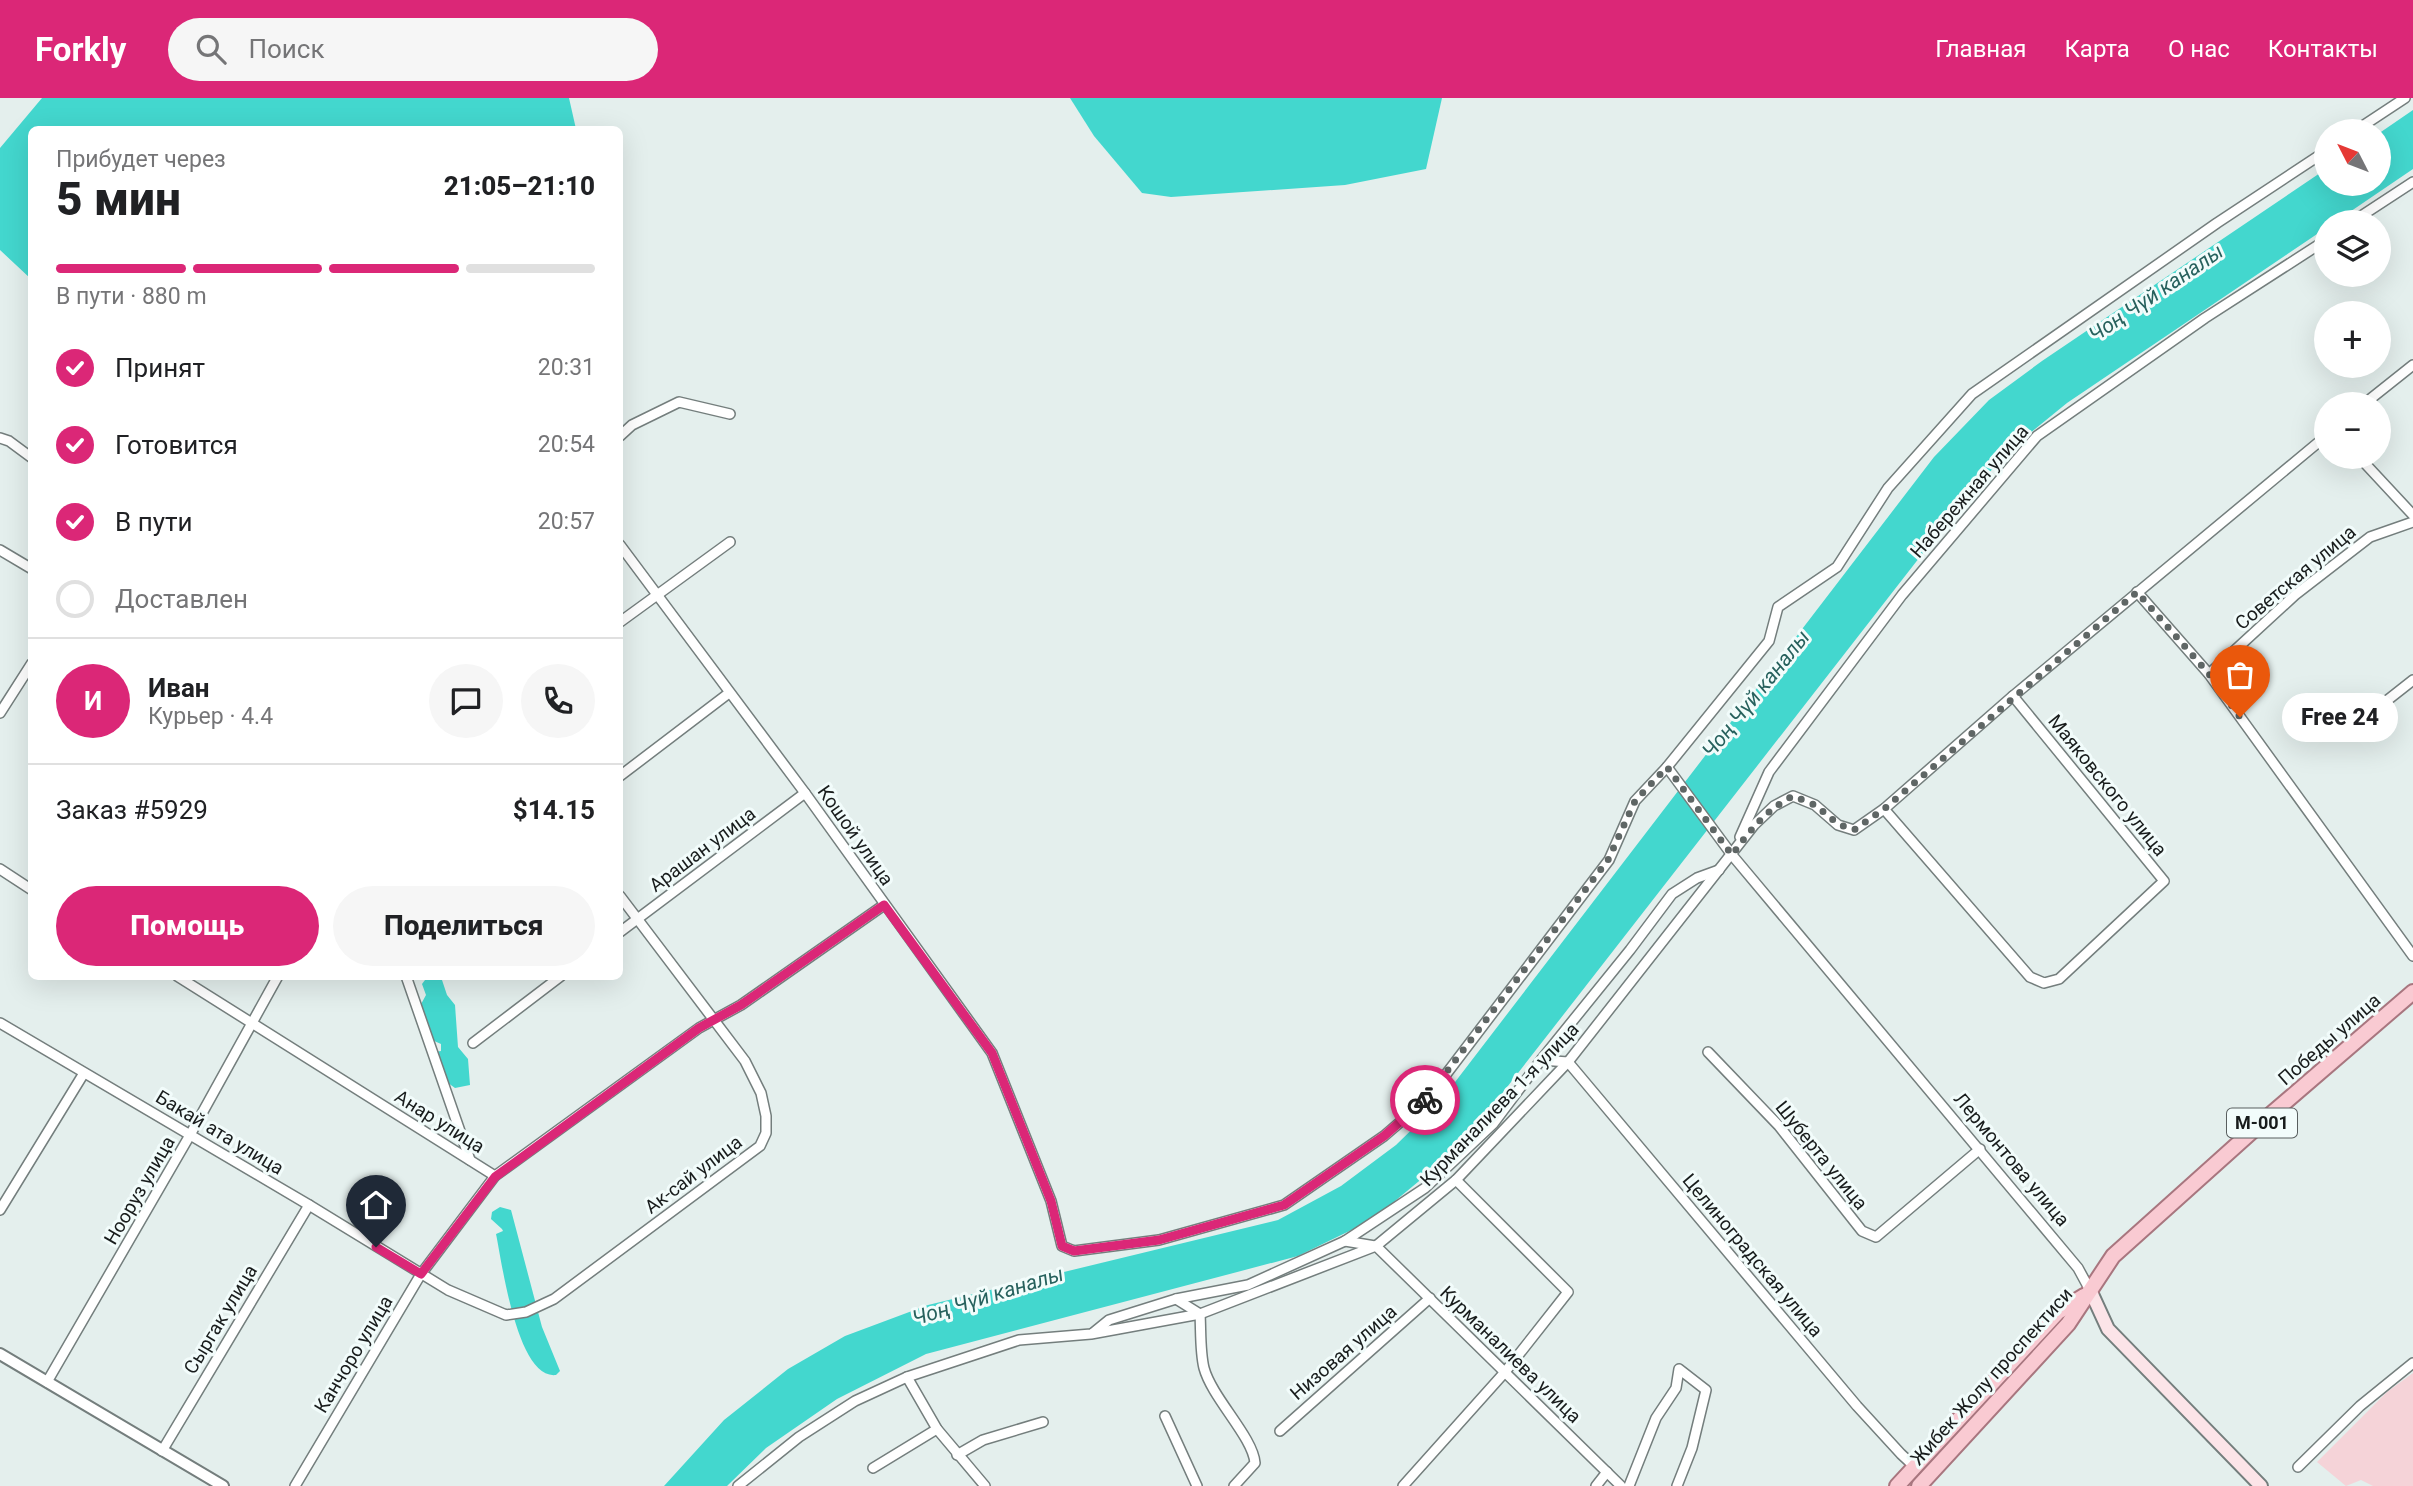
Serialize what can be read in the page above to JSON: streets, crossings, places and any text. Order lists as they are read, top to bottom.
{
  "streets": {
    "main road": [
      "Победы улица",
      "М-001",
      "Лермонтова улица",
      "Жибек Жолу проспектиси"
    ],
    "street": [
      "Набережная улица",
      "Советская улица",
      "Маяковского улица",
      "Кошой улица",
      "Арашан улица",
      "Курманалиева 1-я улица",
      "Анар улица",
      "Бакай ата улица",
      "Шуберта улица",
      "Ак-сай улица",
      "Нооруз улица",
      "Целиноградская улица",
      "Сыргак улица",
      "Низовая улица",
      "Канчоро улица",
      "Курманалиева улица"
    ]
  },
  "crossings": [
    ["Набережная улица", "Курманалиева 1-я улица"],
    ["Набережная улица", "Лермонтова улица"],
    ["Кошой улица", "Арашан улица"],
    ["Кошой улица", "Анар улица"],
    ["Кошой улица", "Лермонтова улица"],
    ["Арашан улица", "Ак-сай улица"],
    ["Победы улица", "Жибек Жолу проспектиси"],
    ["Курманалиева 1-я улица", "Лермонтова улица"],
    ["Курманалиева 1-я улица", "Целиноградская улица"],
    ["Курманалиева 1-я улица", "Курманалиева улица"],
    ["Анар улица", "Ак-сай улица"],
    ["Анар улица", "Нооруз улица"],
    ["Анар улица", "Канчоро улица"],
    ["Бакай ата улица", "Ак-сай улица"],
    ["Бакай ата улица", "Нооруз улица"],
    ["Бакай ата улица", "Сыргак улица"],
    ["Бакай ата улица", "Канчоро улица"],
    ["Шуберта улица", "Лермонтова улица"],
    ["Лермонтова улица", "Жибек Жолу проспектиси"],
    ["Ак-сай улица", "Канчоро улица"],
    ["Целиноградская улица", "Жибек Жолу проспектиси"],
    ["Низовая улица", "Курманалиева улица"]
  ],
  "water": ["Чоң Чүй каналы"],
  "places": ["Free 24"],
  "north": "top left",
  "page": {
    "header": "Forkly",
    "search": "Поиск",
    "nav": [
      "Главная",
      "Карта",
      "О нас",
      "Контакты"
    ],
    "map_buttons": ["+", "−"],
    "heading": ["5 мин", "Прибудет через", "21:05–21:10"],
    "panel": [
      "Иван",
      "Курьер · 4.4",
      "Заказ #5929",
      "$14.15"
    ],
    "bar": "В пути · 880 m",
    "list": [
      ["Принят", "20:31"],
      ["Готовится", "20:54"],
      ["В пути", "20:57"],
      "Доставлен"
    ],
    "round": "И",
    "bubble": "Free 24",
    "buttons": ["Помощь", "Поделиться"]
  }
}
